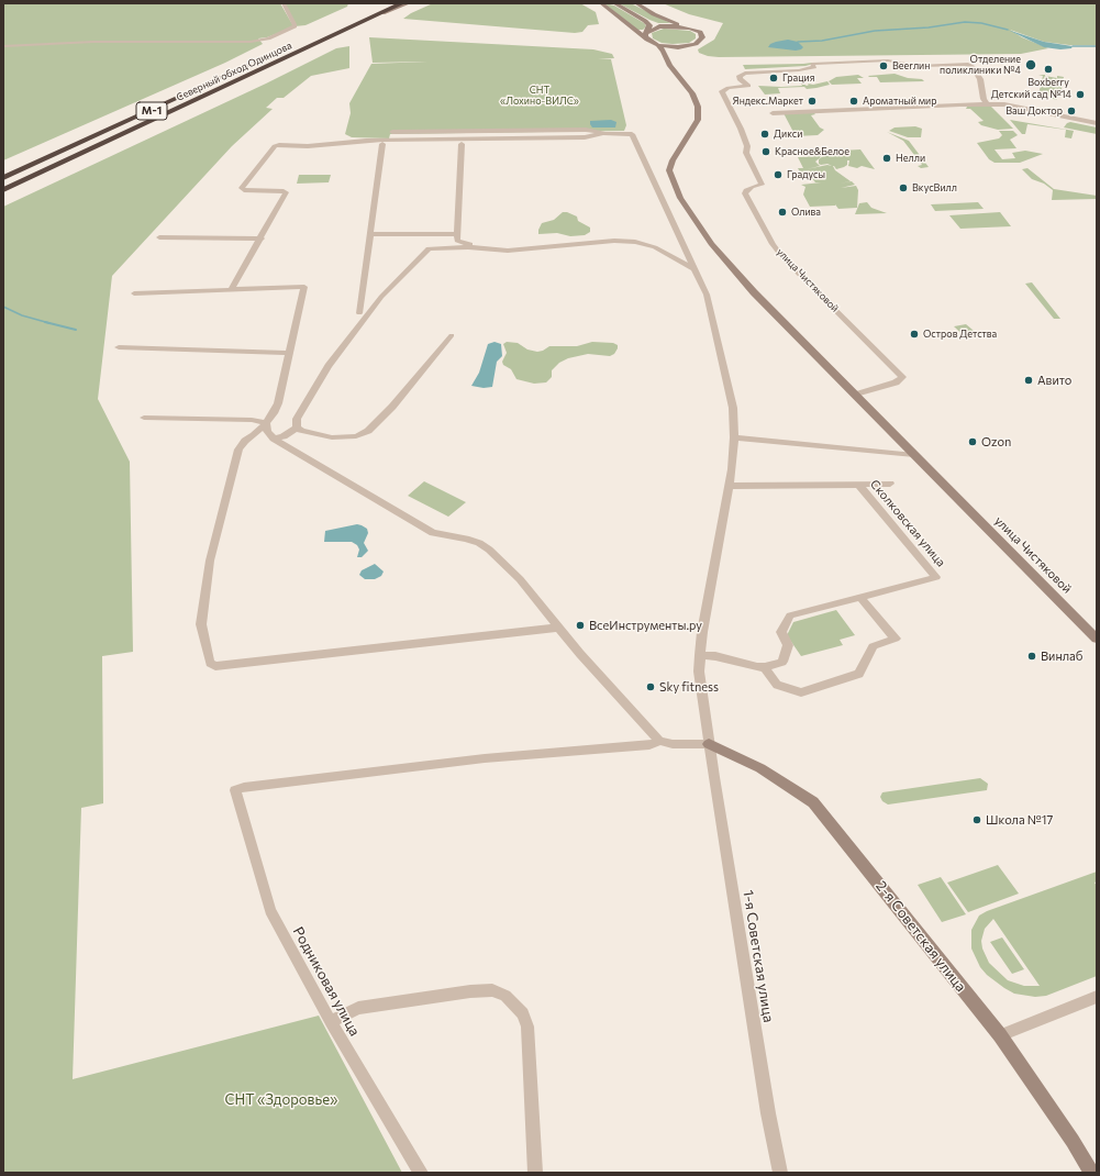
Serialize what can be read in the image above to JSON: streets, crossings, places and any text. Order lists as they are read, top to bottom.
{
  "streets": {
    "highway": ["Северный обход Одинцова", "М-1"],
    "street": [
      "улица Чистяковой",
      "Сколковская улица",
      "2-я Советская улица",
      "1-я Советская улица",
      "Родниковая улица"
    ]
  },
  "crossings": [
    ["Сколковская улица", "1-я Советская улица"],
    ["2-я Советская улица", "1-я Советская улица"]
  ],
  "parks": ["СНТ «Лохино-ВИЛС»", "СНТ «Здоровье»"],
  "places": [
    "Отделение поликлиники №4",
    "Beerлин",
    "Boxberry",
    "Грация",
    "Детский сад №14",
    "Яндекс.Маркет",
    "Ароматный мир",
    "Ваш Доктор",
    "Дикси",
    "Красное&Белое",
    "Нелли",
    "Градусы",
    "ВкусВилл",
    "Олива",
    "Остров Детства",
    "Авито",
    "Ozon",
    "ВсеИнструменты.ру",
    "Винлаб",
    "Sky fitness",
    "Школа №17"
  ]
}
